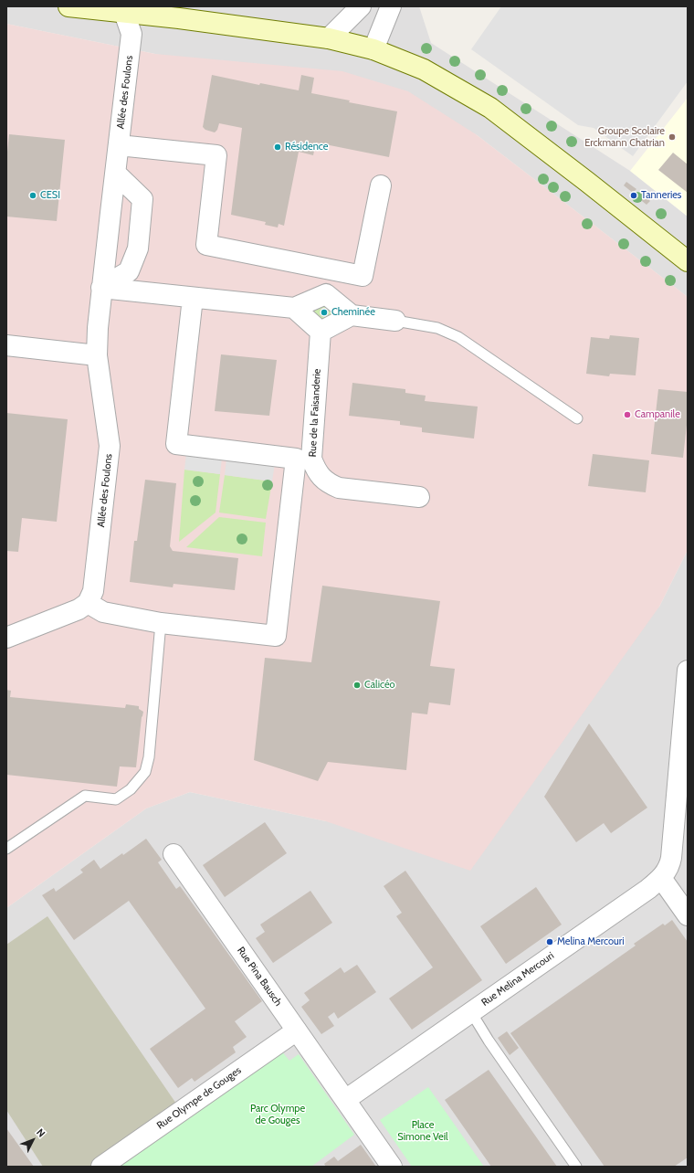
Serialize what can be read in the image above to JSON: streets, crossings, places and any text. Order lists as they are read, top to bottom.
{
  "streets": {
    "street": [
      "Allée des Foulons",
      "Rue de la Faisanderie",
      "Rue Pina Bausch",
      "Rue Melina Mercouri",
      "Rue Olympe de Gouges"
    ]
  },
  "crossings": [
    ["Rue Pina Bausch", "Rue Melina Mercouri"],
    ["Rue Pina Bausch", "Rue Olympe de Gouges"]
  ],
  "parks": ["Parc Olympe de Gouges", "Place Simone Veil"],
  "places": [
    "Groupe Scolaire Erckmann Chatrian",
    "Résidence",
    "CESI",
    "Tanneries",
    "Cheminée",
    "Campanile",
    "Calicéo",
    "Melina Mercouri"
  ],
  "north": "top right"
}
